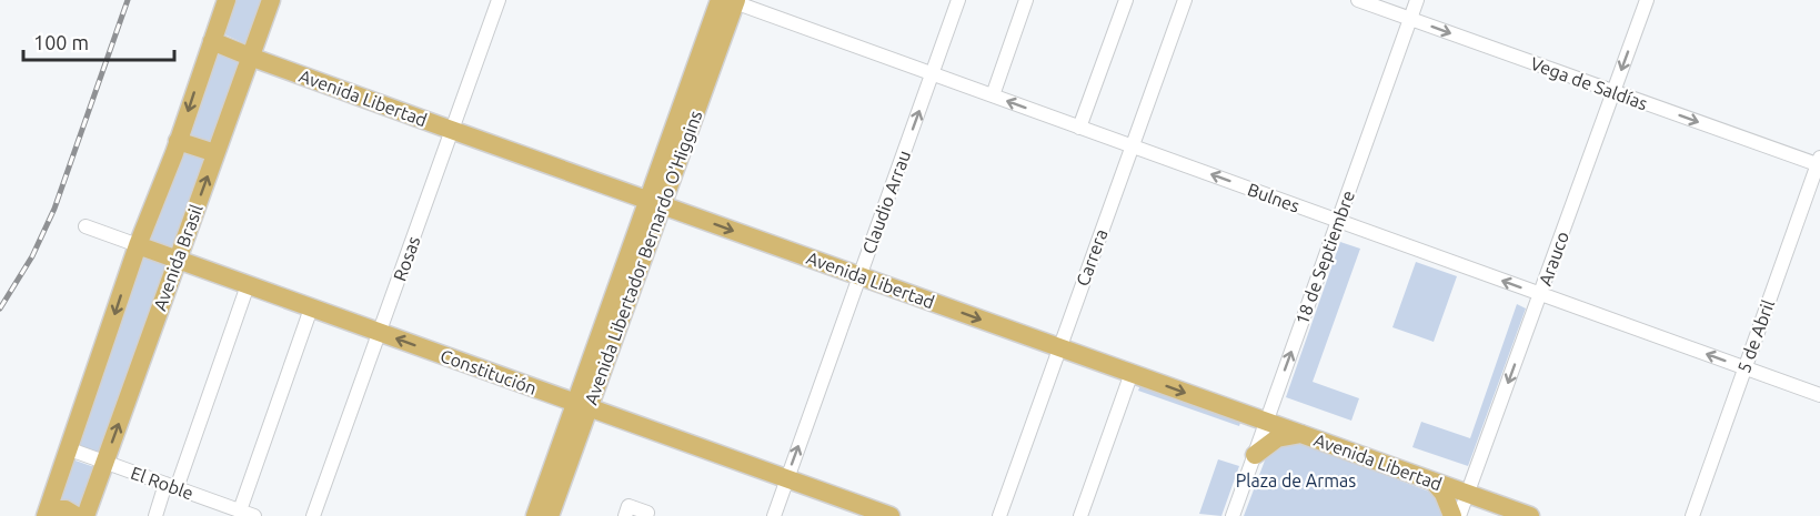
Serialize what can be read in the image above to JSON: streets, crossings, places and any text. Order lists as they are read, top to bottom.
{
  "streets": {
    "main road": [
      "Avenida Libertad",
      "Avenida Brasil",
      "Avenida Libertador Bernardo O'Higgins",
      "Constitución"
    ],
    "street": [
      "Vega de Saldías",
      "Bulnes",
      "Claudio Arrau",
      "Carrera",
      "18 de Septiembre",
      "Rosas",
      "Arauco",
      "5 de Abril",
      "El Roble"
    ]
  },
  "crossings": [
    ["Vega de Saldías", "18 de Septiembre"],
    ["Vega de Saldías", "Arauco"],
    ["Vega de Saldías", "5 de Abril"],
    ["Avenida Libertad", "Claudio Arrau"],
    ["Avenida Libertad", "Avenida Brasil"],
    ["Avenida Libertad", "Avenida Libertador Bernardo O'Higgins"],
    ["Avenida Libertad", "Carrera"],
    ["Avenida Libertad", "18 de Septiembre"],
    ["Avenida Libertad", "Rosas"],
    ["Avenida Libertad", "Arauco"],
    ["Bulnes", "Claudio Arrau"],
    ["Bulnes", "Avenida Libertador Bernardo O'Higgins"],
    ["Bulnes", "Carrera"],
    ["Bulnes", "18 de Septiembre"],
    ["Bulnes", "Arauco"],
    ["Bulnes", "5 de Abril"],
    ["Claudio Arrau", "Constitución"],
    ["Avenida Brasil", "Constitución"],
    ["Avenida Brasil", "El Roble"],
    ["Avenida Libertador Bernardo O'Higgins", "Constitución"],
    ["Rosas", "Constitución"]
  ],
  "one_way": [
    "Vega de Saldías",
    "Avenida Libertad",
    "Bulnes",
    "Claudio Arrau",
    "18 de Septiembre",
    "Arauco"
  ],
  "parks": ["Plaza de Armas"],
  "scale_bar": "100 m"
}
